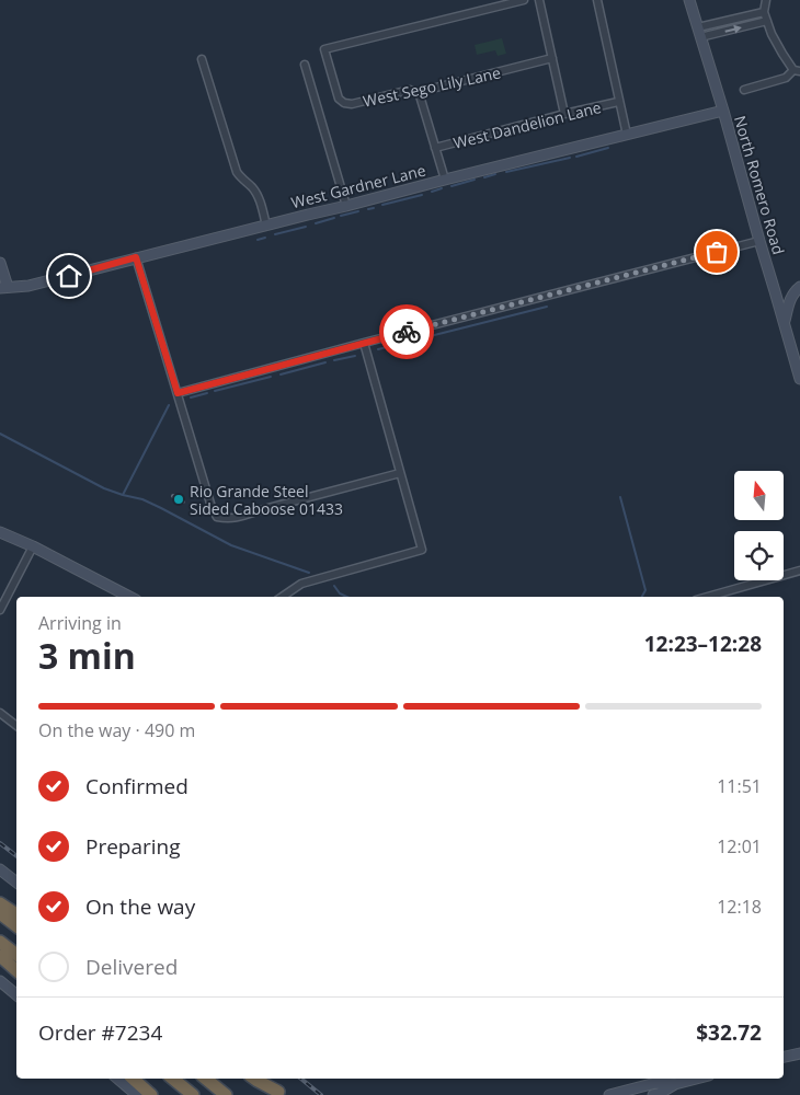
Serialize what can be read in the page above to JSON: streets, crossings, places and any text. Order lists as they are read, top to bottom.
{
  "streets": {
    "street": [
      "West Sego Lily Lane",
      "West Dandelion Lane",
      "North Romero Road",
      "West Gardner Lane"
    ]
  },
  "crossings": [
    ["North Romero Road", "West Gardner Lane"]
  ],
  "places": ["Rio Grande Steel Sided Caboose 01433"],
  "north": "top",
  "page": {
    "heading": ["3 min", "Arriving in", "12:23–12:28"],
    "panel": ["Order #7234", "$32.72"],
    "bar": "On the way · 490 m",
    "list": [
      ["Confirmed", "11:51"],
      ["Preparing", "12:01"],
      ["On the way", "12:18"],
      "Delivered"
    ]
  }
}
